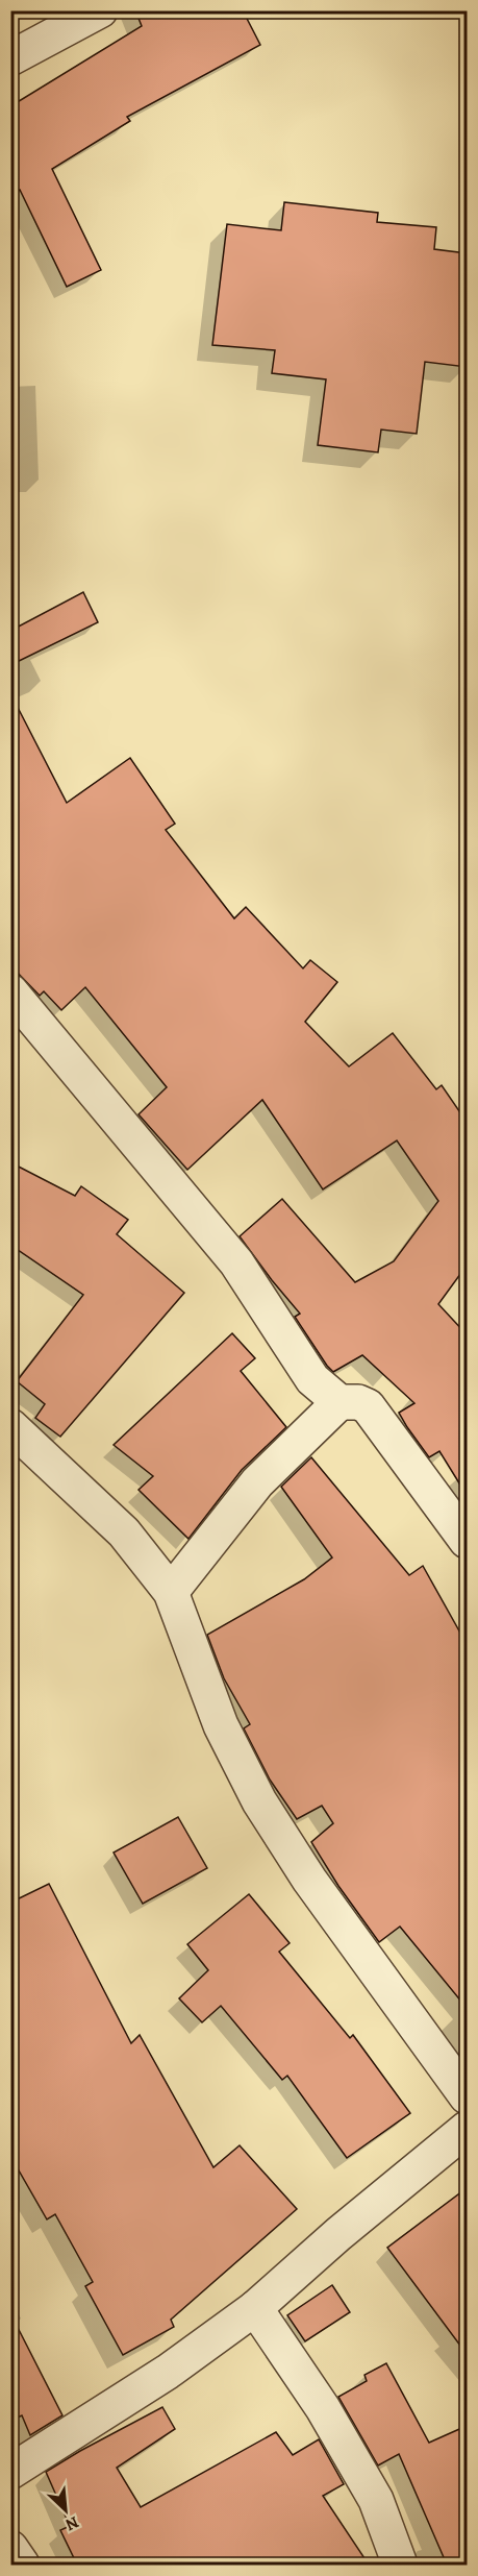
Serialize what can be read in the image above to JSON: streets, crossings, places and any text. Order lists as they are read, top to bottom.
{
  "north": "bottom right"
}
